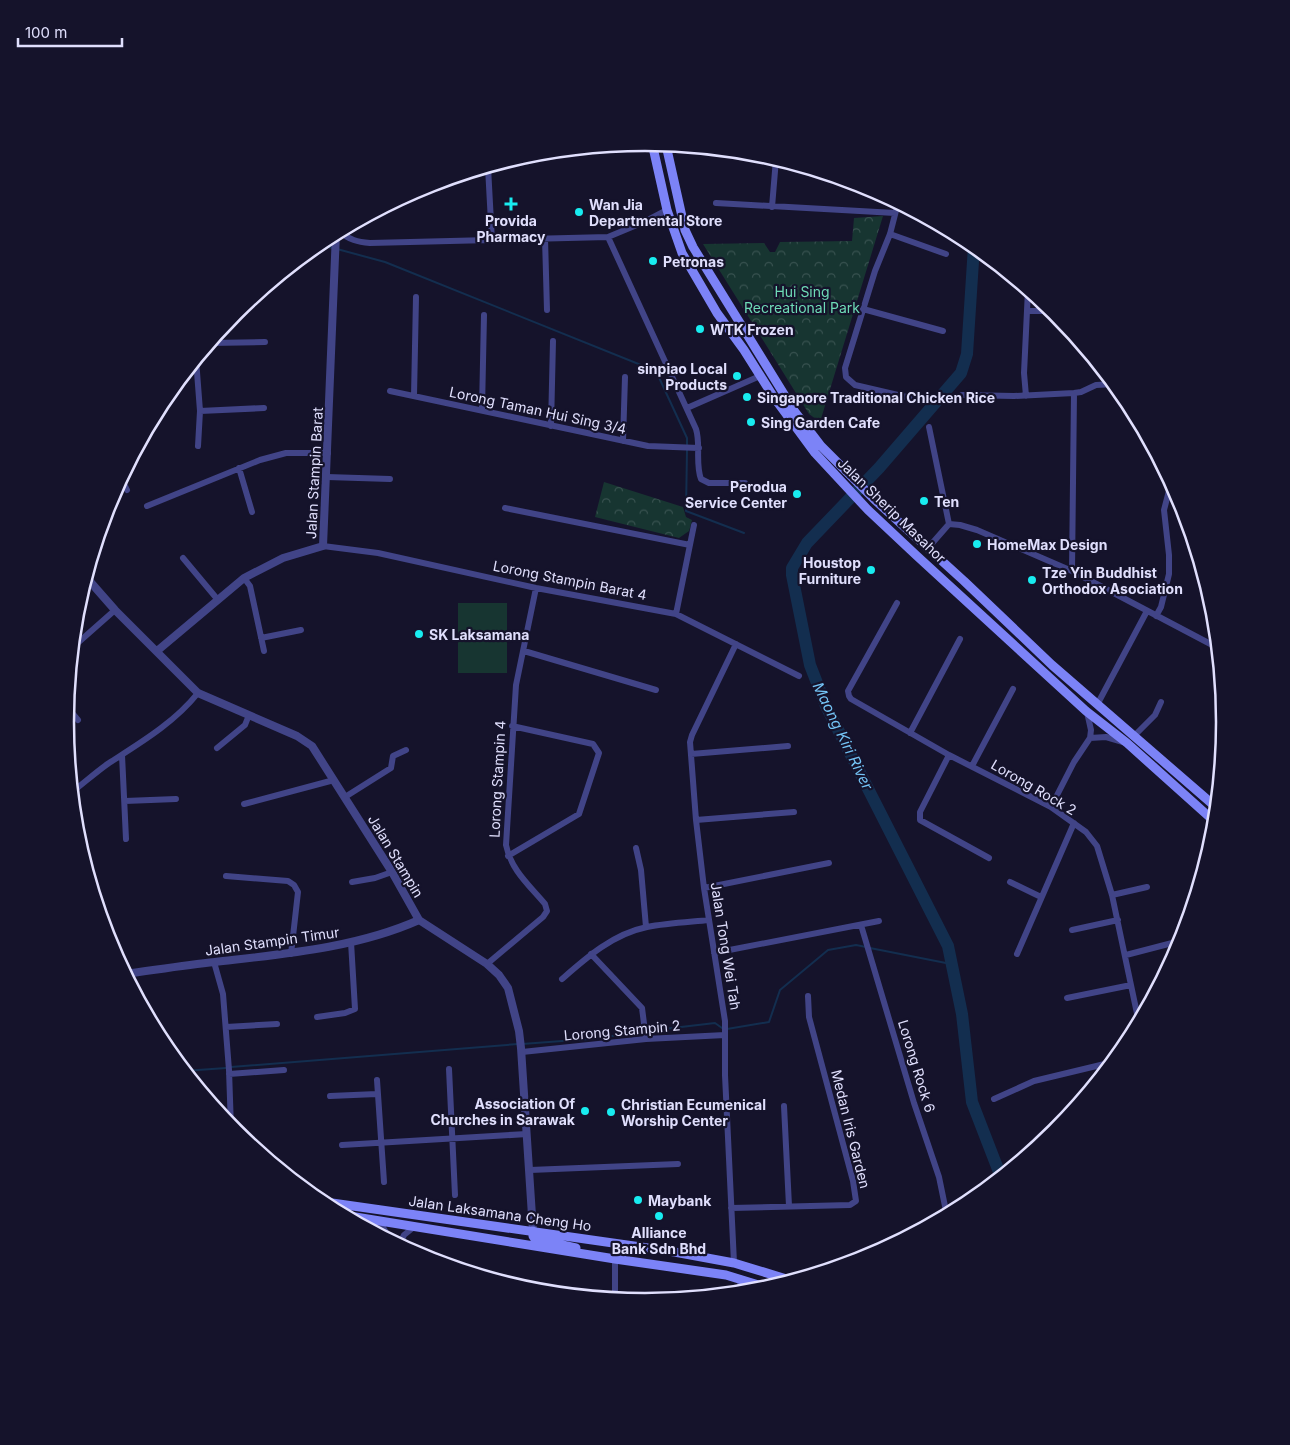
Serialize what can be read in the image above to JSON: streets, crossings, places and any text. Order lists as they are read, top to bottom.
{
  "streets": {
    "main road": ["Jalan Sherip Masahor", "Jalan Laksamana Cheng Ho"],
    "street": [
      "Lorong Taman Hui Sing 3/4",
      "Jalan Stampin Barat",
      "Lorong Stampin Barat 4",
      "Lorong Stampin 4",
      "Lorong Rock 2",
      "Jalan Stampin",
      "Jalan Stampin Timur",
      "Jalan Tong Wei Tah",
      "Lorong Stampin 2",
      "Lorong Rock 6",
      "Medan Iris Garden"
    ]
  },
  "crossings": [
    ["Jalan Stampin Barat", "Lorong Stampin Barat 4"],
    ["Jalan Stampin Barat", "Jalan Stampin"],
    ["Lorong Stampin Barat 4", "Lorong Stampin 4"],
    ["Lorong Stampin Barat 4", "Jalan Tong Wei Tah"],
    ["Lorong Stampin 4", "Jalan Stampin"],
    ["Jalan Stampin", "Jalan Stampin Timur"],
    ["Jalan Stampin", "Lorong Stampin 2"],
    ["Jalan Stampin", "Jalan Laksamana Cheng Ho"],
    ["Jalan Tong Wei Tah", "Lorong Stampin 2"],
    ["Jalan Tong Wei Tah", "Medan Iris Garden"],
    ["Jalan Tong Wei Tah", "Jalan Laksamana Cheng Ho"]
  ],
  "water": ["Maong Kiri River"],
  "parks": ["Hui Sing Recreational Park"],
  "places": {
    "health": ["Provida Pharmacy"],
    "other": [
      "Wan Jia Departmental Store",
      "Petronas",
      "WTK Frozen",
      "sinpiao Local Products",
      "Singapore Traditional Chicken Rice",
      "Sing Garden Cafe",
      "Perodua Service Center",
      "Ten",
      "HomeMax Design",
      "Houstop Furniture",
      "Tze Yin Buddhist Orthodox Asociation",
      "SK Laksamana",
      "Association Of Churches in Sarawak",
      "Christian Ecumenical Worship Center",
      "Maybank",
      "Alliance Bank Sdn Bhd"
    ]
  },
  "scale_bar": "100 m"
}
